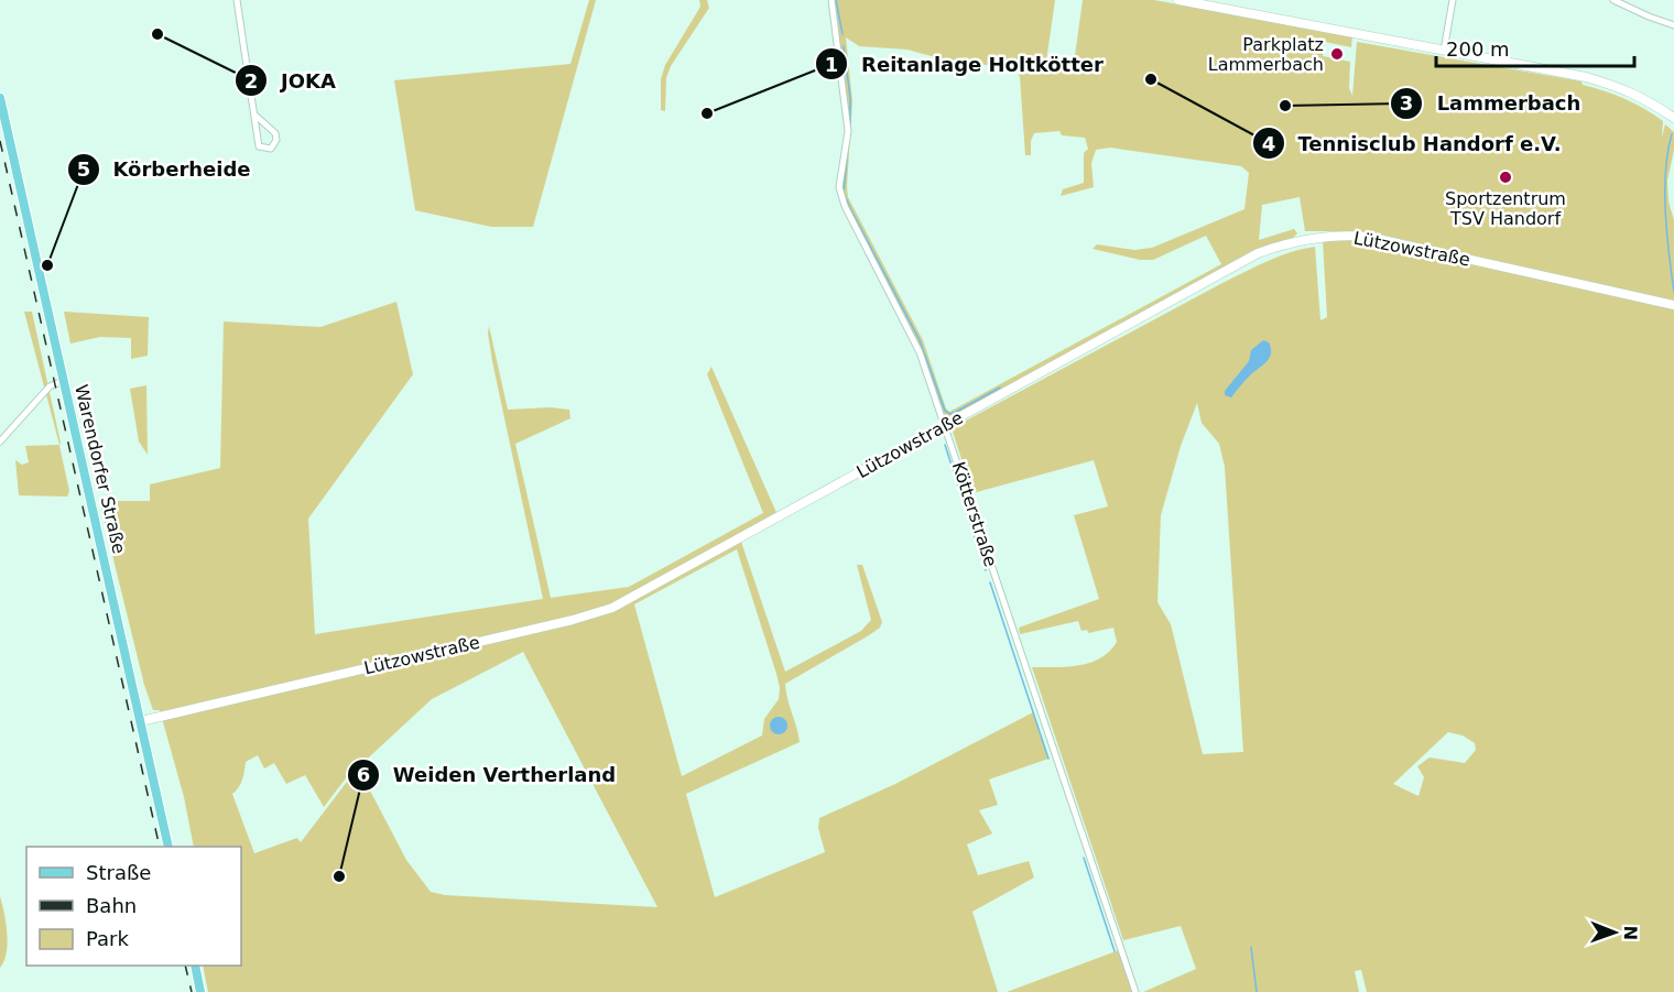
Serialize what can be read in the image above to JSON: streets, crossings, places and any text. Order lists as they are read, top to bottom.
{
  "streets": {
    "main road": ["Warendorfer Straße"],
    "street": ["Lützowstraße", "Kötterstraße"]
  },
  "crossings": [
    ["Lützowstraße", "Warendorfer Straße"],
    ["Lützowstraße", "Kötterstraße"]
  ],
  "places": [
    "JOKA",
    "Parkplatz Lammerbach",
    "Tennisclub Handorf e.V.",
    "Lammerbach",
    "Reitanlage Holtkötter",
    "Sportzentrum TSV Handorf",
    "Körberheide",
    "Weiden Vertherland"
  ],
  "legend": ["Straße", "Bahn", "Park"],
  "scale_bar": "200 m",
  "north": "right"
}
